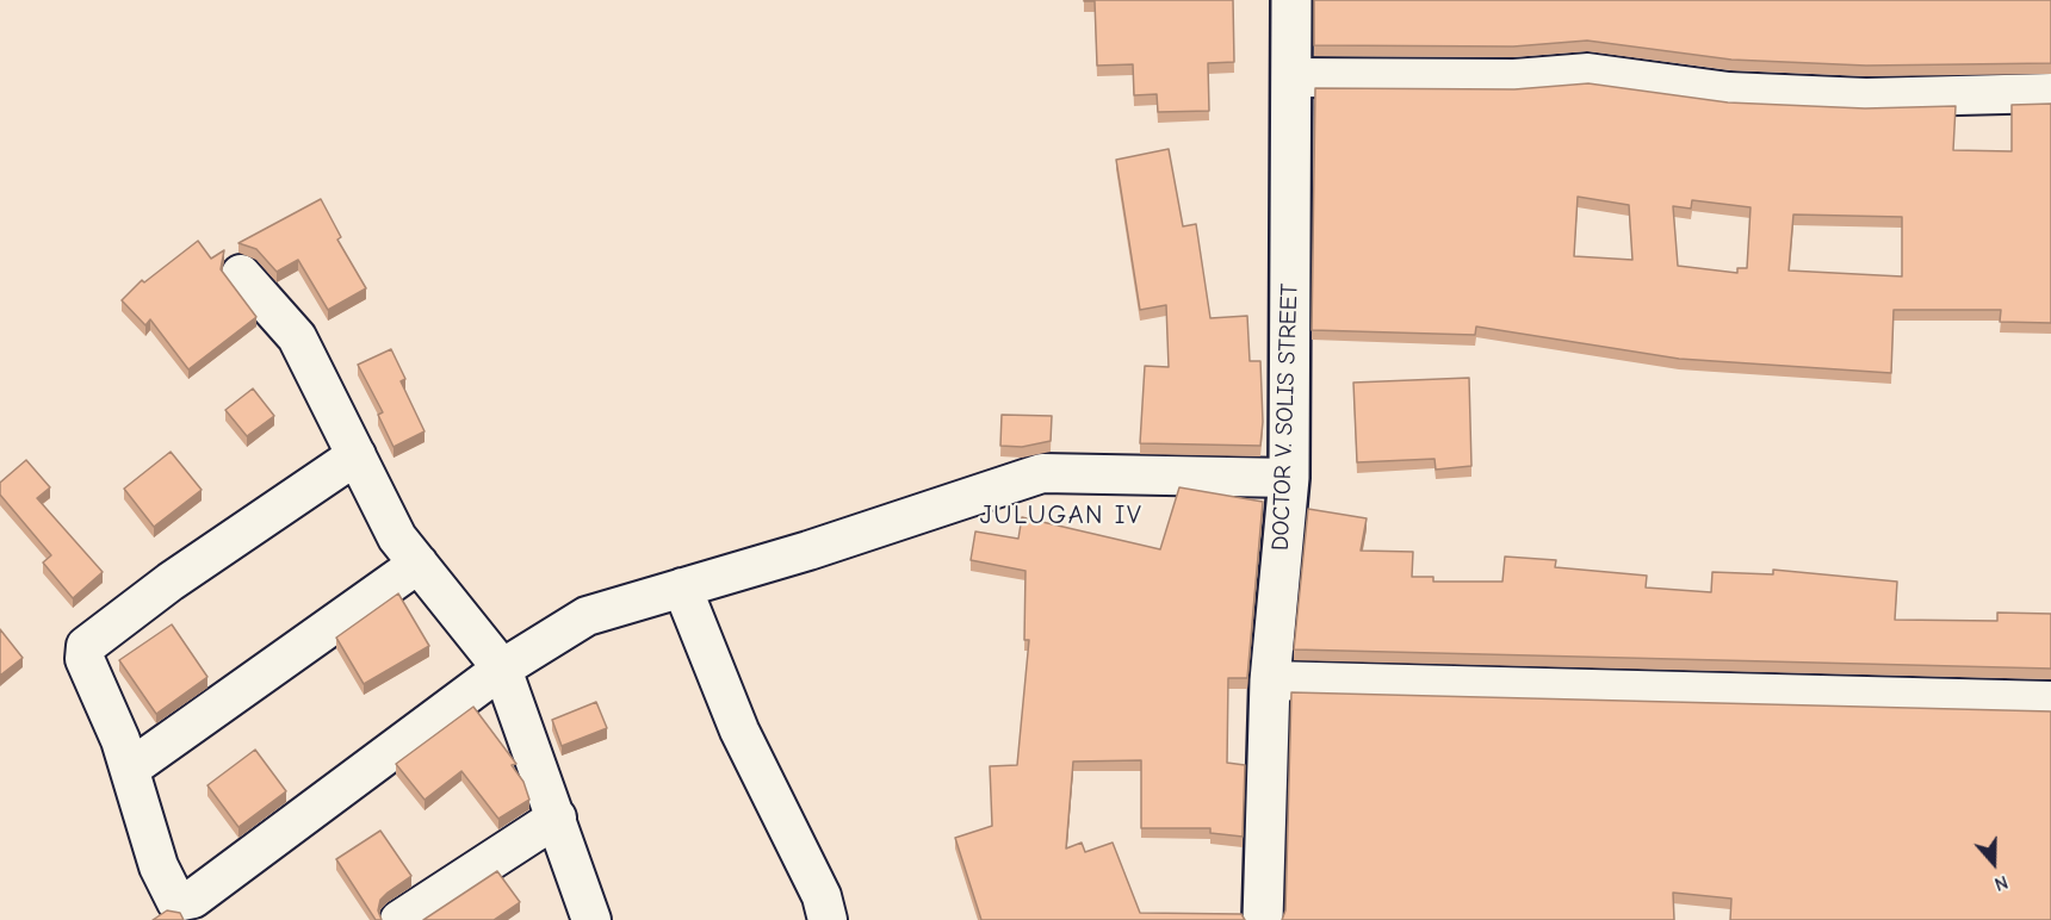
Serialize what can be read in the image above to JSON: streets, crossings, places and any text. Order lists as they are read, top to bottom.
{
  "streets": {
    "street": ["DOCTOR V. SOLIS STREET"]
  },
  "districts": ["JULUGAN IV"],
  "north": "bottom"
}
